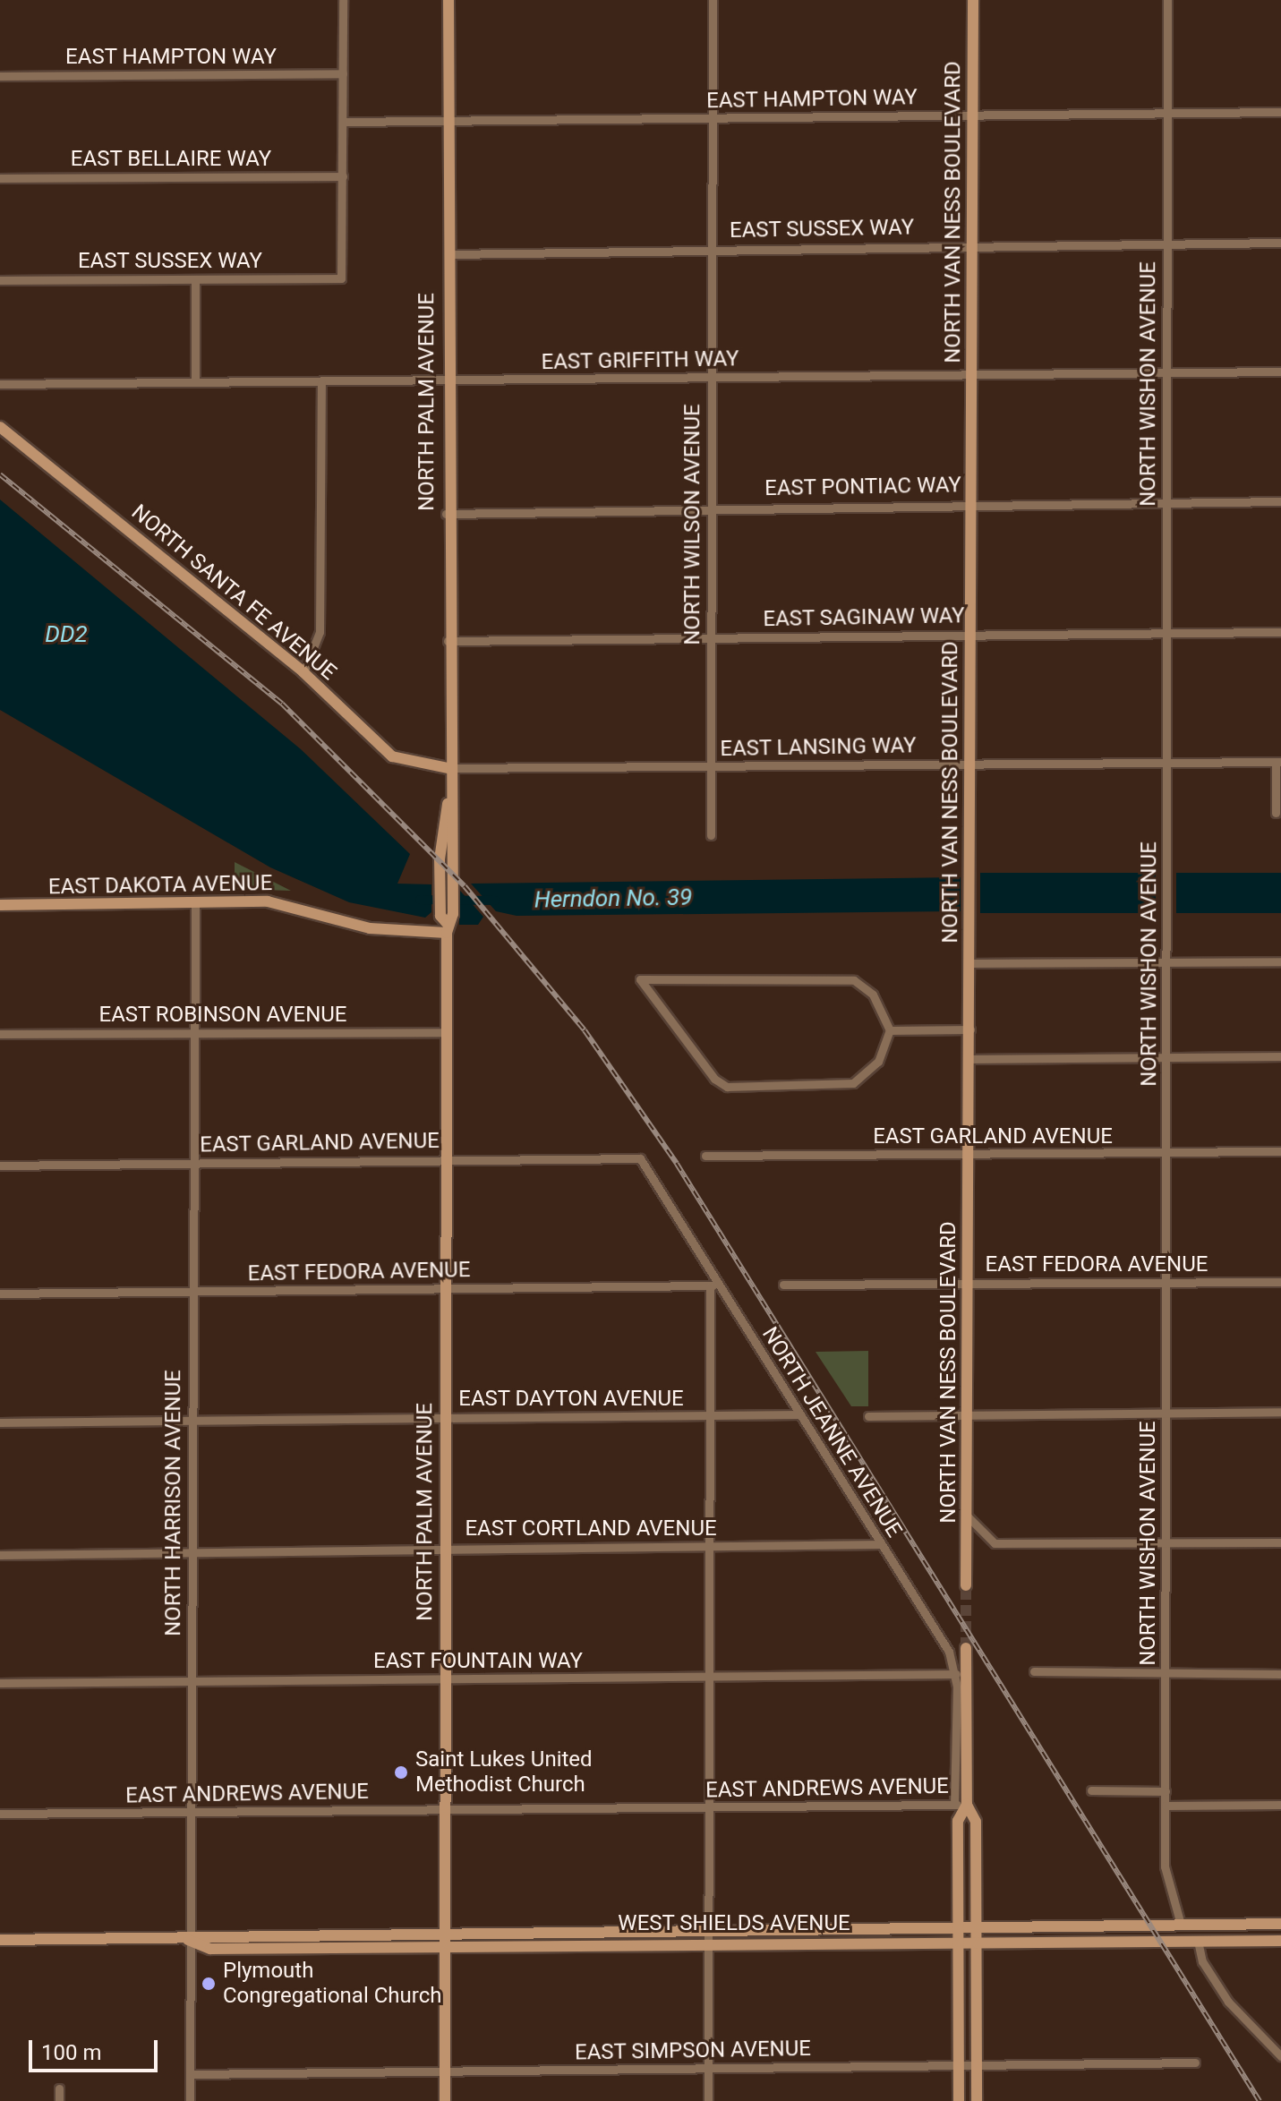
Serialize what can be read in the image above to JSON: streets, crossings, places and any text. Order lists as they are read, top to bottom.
{
  "streets": {
    "main road": [
      "NORTH VAN NESS BOULEVARD",
      "NORTH PALM AVENUE",
      "NORTH SANTA FE AVENUE",
      "EAST DAKOTA AVENUE",
      "WEST SHIELDS AVENUE"
    ],
    "street": [
      "EAST HAMPTON WAY",
      "EAST BELLAIRE WAY",
      "EAST SUSSEX WAY",
      "EAST GRIFFITH WAY",
      "NORTH WISHON AVENUE",
      "EAST PONTIAC WAY",
      "NORTH WILSON AVENUE",
      "EAST SAGINAW WAY",
      "EAST LANSING WAY",
      "EAST ROBINSON AVENUE",
      "EAST GARLAND AVENUE",
      "EAST FEDORA AVENUE",
      "EAST DAYTON AVENUE",
      "NORTH JEANNE AVENUE",
      "NORTH HARRISON AVENUE",
      "EAST CORTLAND AVENUE",
      "EAST FOUNTAIN WAY",
      "EAST ANDREWS AVENUE",
      "EAST SIMPSON AVENUE"
    ]
  },
  "crossings": [
    ["EAST HAMPTON WAY", "NORTH VAN NESS BOULEVARD"],
    ["EAST HAMPTON WAY", "NORTH WISHON AVENUE"],
    ["EAST HAMPTON WAY", "NORTH PALM AVENUE"],
    ["EAST HAMPTON WAY", "NORTH WILSON AVENUE"],
    ["EAST BELLAIRE WAY", "EAST SUSSEX WAY"],
    ["NORTH VAN NESS BOULEVARD", "EAST SUSSEX WAY"],
    ["NORTH VAN NESS BOULEVARD", "EAST GRIFFITH WAY"],
    ["NORTH VAN NESS BOULEVARD", "EAST PONTIAC WAY"],
    ["NORTH VAN NESS BOULEVARD", "EAST SAGINAW WAY"],
    ["NORTH VAN NESS BOULEVARD", "EAST LANSING WAY"],
    ["NORTH VAN NESS BOULEVARD", "EAST GARLAND AVENUE"],
    ["NORTH VAN NESS BOULEVARD", "EAST FEDORA AVENUE"],
    ["EAST SUSSEX WAY", "NORTH WISHON AVENUE"],
    ["EAST SUSSEX WAY", "NORTH PALM AVENUE"],
    ["EAST SUSSEX WAY", "NORTH WILSON AVENUE"],
    ["EAST GRIFFITH WAY", "NORTH WISHON AVENUE"],
    ["EAST GRIFFITH WAY", "NORTH PALM AVENUE"],
    ["EAST GRIFFITH WAY", "NORTH WILSON AVENUE"],
    ["NORTH WISHON AVENUE", "EAST PONTIAC WAY"],
    ["NORTH WISHON AVENUE", "EAST SAGINAW WAY"],
    ["NORTH WISHON AVENUE", "EAST LANSING WAY"],
    ["NORTH WISHON AVENUE", "EAST GARLAND AVENUE"],
    ["NORTH WISHON AVENUE", "EAST FEDORA AVENUE"],
    ["NORTH WISHON AVENUE", "WEST SHIELDS AVENUE"],
    ["NORTH PALM AVENUE", "EAST PONTIAC WAY"],
    ["NORTH PALM AVENUE", "NORTH SANTA FE AVENUE"],
    ["NORTH PALM AVENUE", "EAST SAGINAW WAY"],
    ["NORTH PALM AVENUE", "EAST LANSING WAY"],
    ["NORTH PALM AVENUE", "EAST DAKOTA AVENUE"],
    ["NORTH PALM AVENUE", "EAST ROBINSON AVENUE"],
    ["NORTH PALM AVENUE", "EAST GARLAND AVENUE"],
    ["NORTH PALM AVENUE", "EAST FEDORA AVENUE"],
    ["NORTH PALM AVENUE", "EAST DAYTON AVENUE"],
    ["NORTH PALM AVENUE", "EAST CORTLAND AVENUE"],
    ["NORTH PALM AVENUE", "EAST FOUNTAIN WAY"],
    ["NORTH PALM AVENUE", "EAST ANDREWS AVENUE"],
    ["NORTH PALM AVENUE", "WEST SHIELDS AVENUE"],
    ["NORTH PALM AVENUE", "EAST SIMPSON AVENUE"],
    ["EAST PONTIAC WAY", "NORTH WILSON AVENUE"],
    ["NORTH WILSON AVENUE", "EAST SAGINAW WAY"],
    ["NORTH WILSON AVENUE", "EAST LANSING WAY"],
    ["NORTH SANTA FE AVENUE", "EAST LANSING WAY"],
    ["EAST DAKOTA AVENUE", "NORTH HARRISON AVENUE"],
    ["EAST ROBINSON AVENUE", "NORTH HARRISON AVENUE"],
    ["EAST GARLAND AVENUE", "NORTH JEANNE AVENUE"],
    ["EAST GARLAND AVENUE", "NORTH HARRISON AVENUE"],
    ["EAST FEDORA AVENUE", "NORTH JEANNE AVENUE"],
    ["EAST FEDORA AVENUE", "NORTH HARRISON AVENUE"],
    ["EAST DAYTON AVENUE", "NORTH JEANNE AVENUE"],
    ["EAST DAYTON AVENUE", "NORTH HARRISON AVENUE"],
    ["NORTH JEANNE AVENUE", "EAST CORTLAND AVENUE"],
    ["NORTH JEANNE AVENUE", "EAST FOUNTAIN WAY"],
    ["NORTH JEANNE AVENUE", "EAST ANDREWS AVENUE"],
    ["NORTH HARRISON AVENUE", "EAST CORTLAND AVENUE"],
    ["NORTH HARRISON AVENUE", "EAST FOUNTAIN WAY"],
    ["NORTH HARRISON AVENUE", "EAST ANDREWS AVENUE"],
    ["NORTH HARRISON AVENUE", "WEST SHIELDS AVENUE"],
    ["NORTH HARRISON AVENUE", "EAST SIMPSON AVENUE"]
  ],
  "water": ["DD2", "Herndon No. 39"],
  "places": ["Saint Lukes United Methodist Church", "Plymouth Congregational Church"],
  "scale_bar": "100 m"
}
